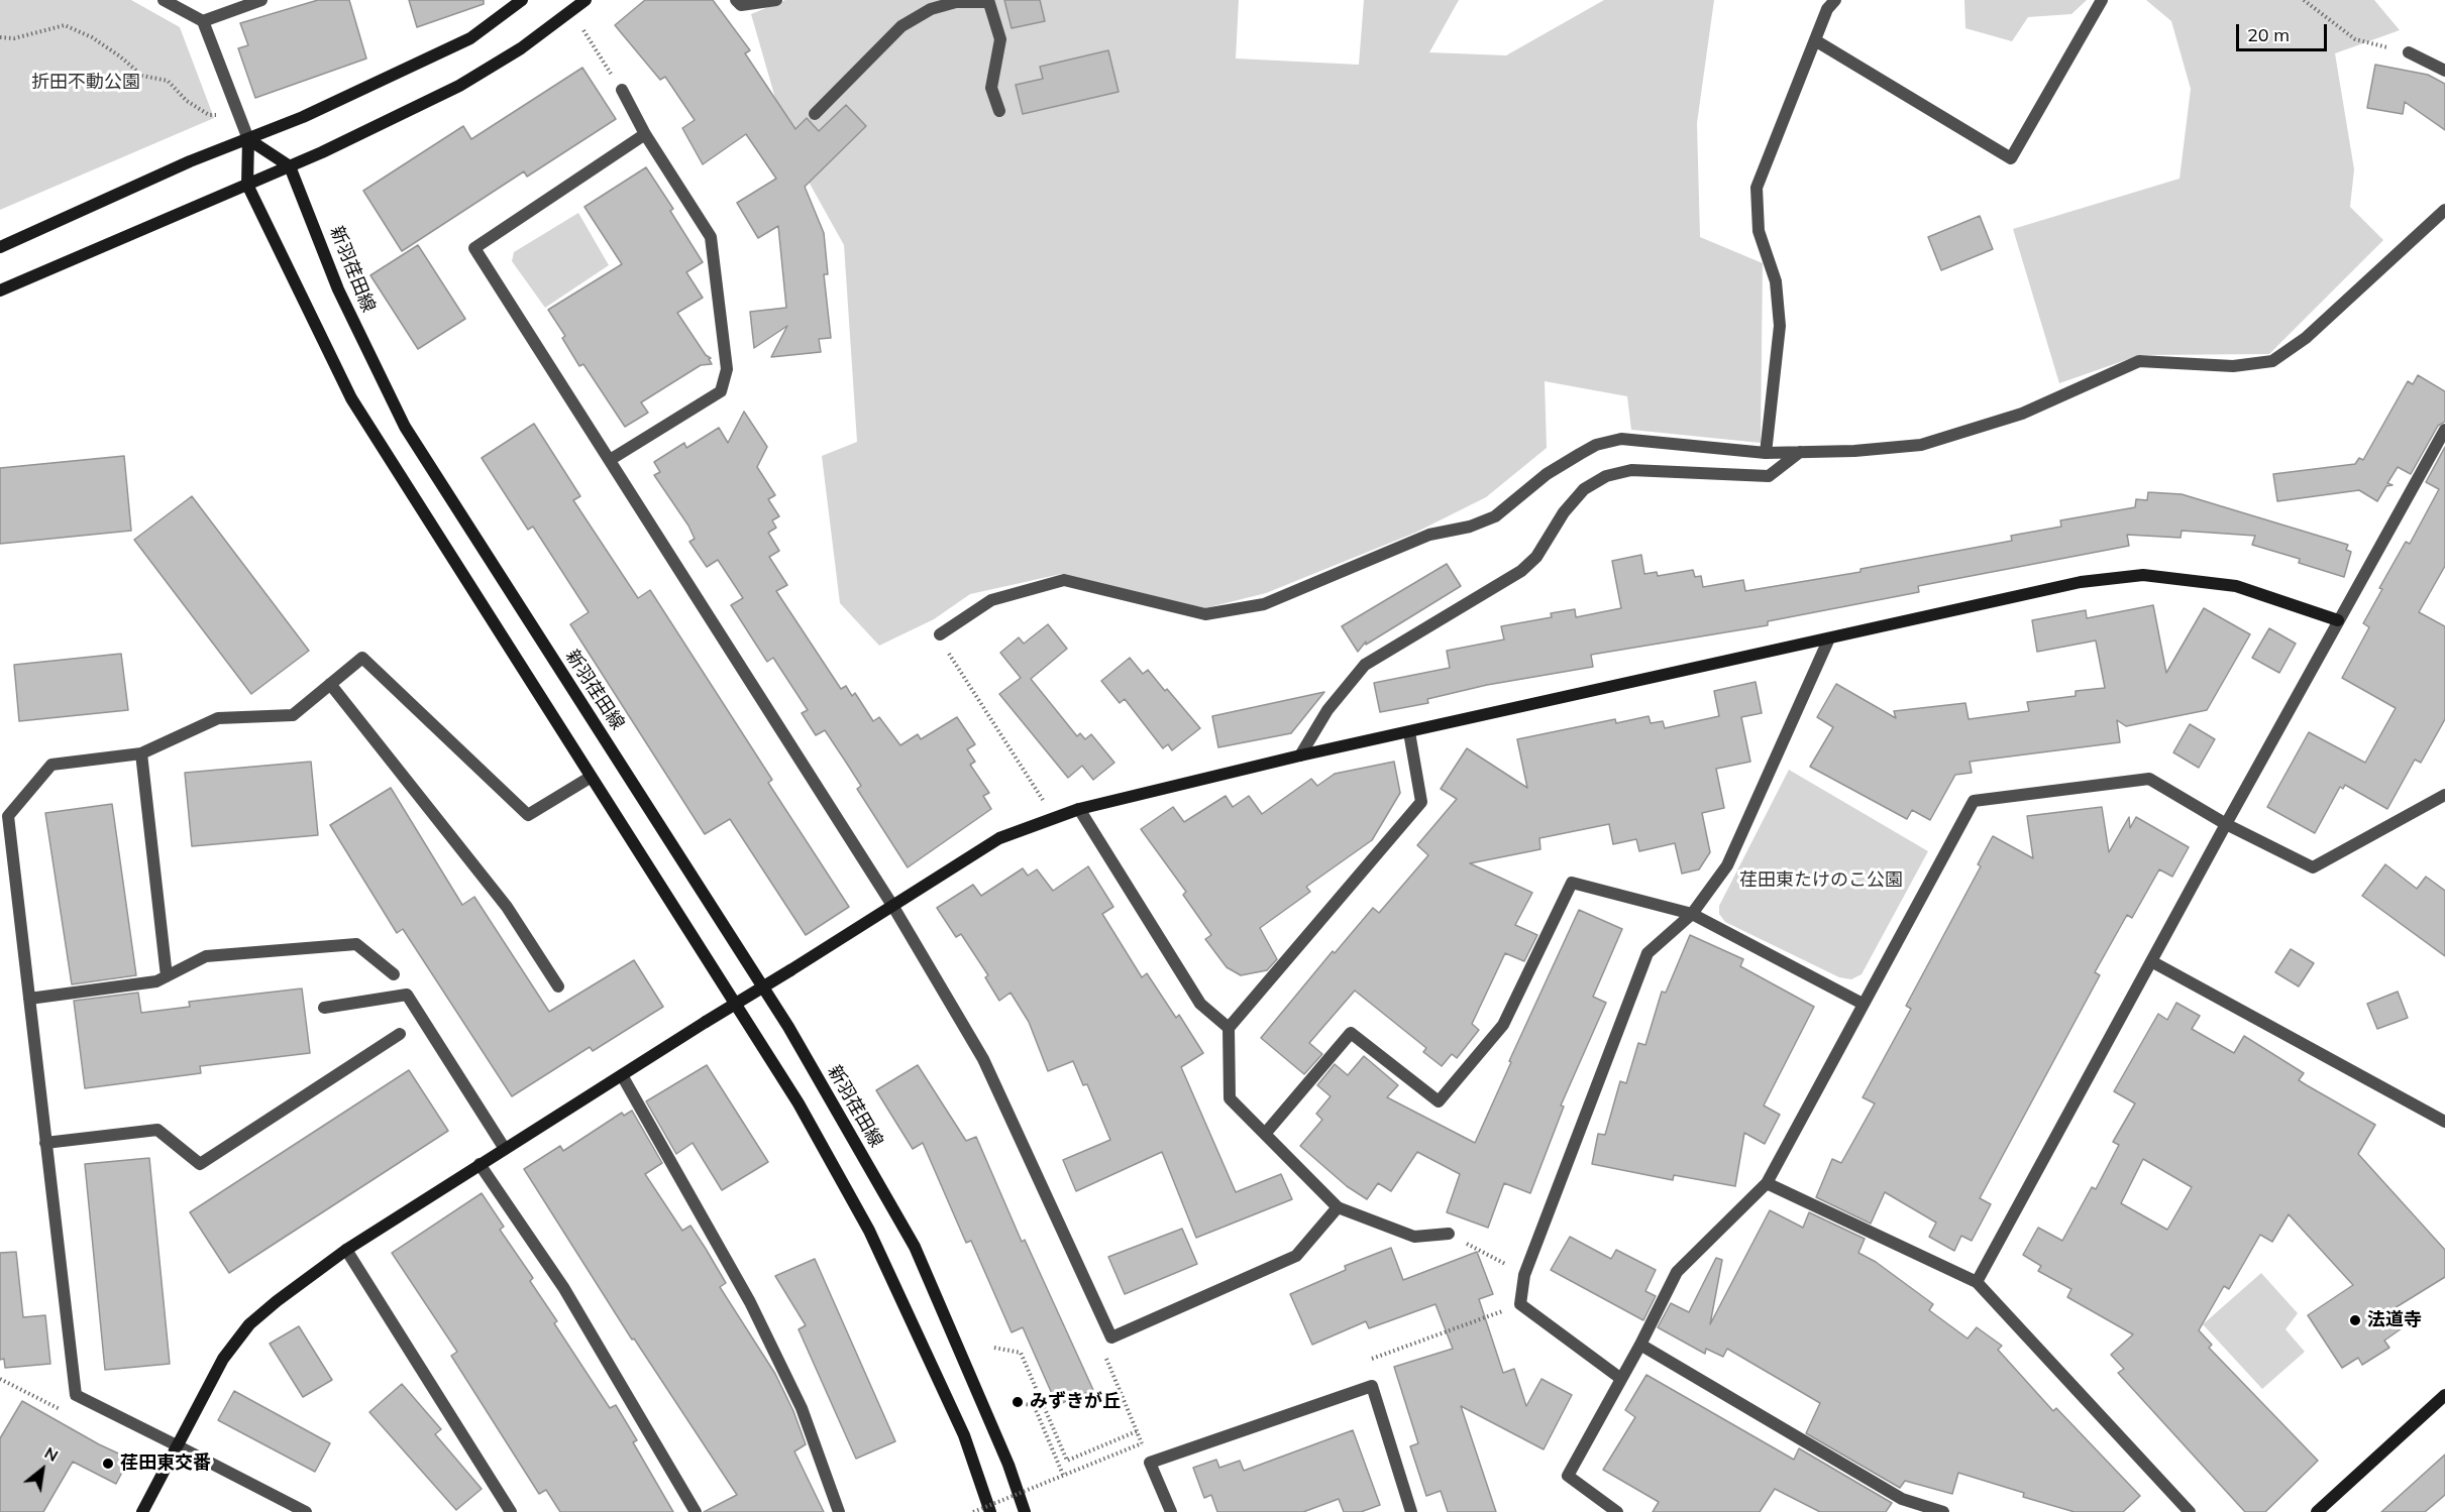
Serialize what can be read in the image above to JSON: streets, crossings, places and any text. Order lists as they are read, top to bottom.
{
  "streets": {
    "street": ["新羽荏田線"]
  },
  "parks": ["折田不動公園", "荏田東たけのこ公園"],
  "places": ["法道寺", "みずきが丘", "荏田東交番"],
  "scale_bar": "20 m",
  "north": "top right"
}
